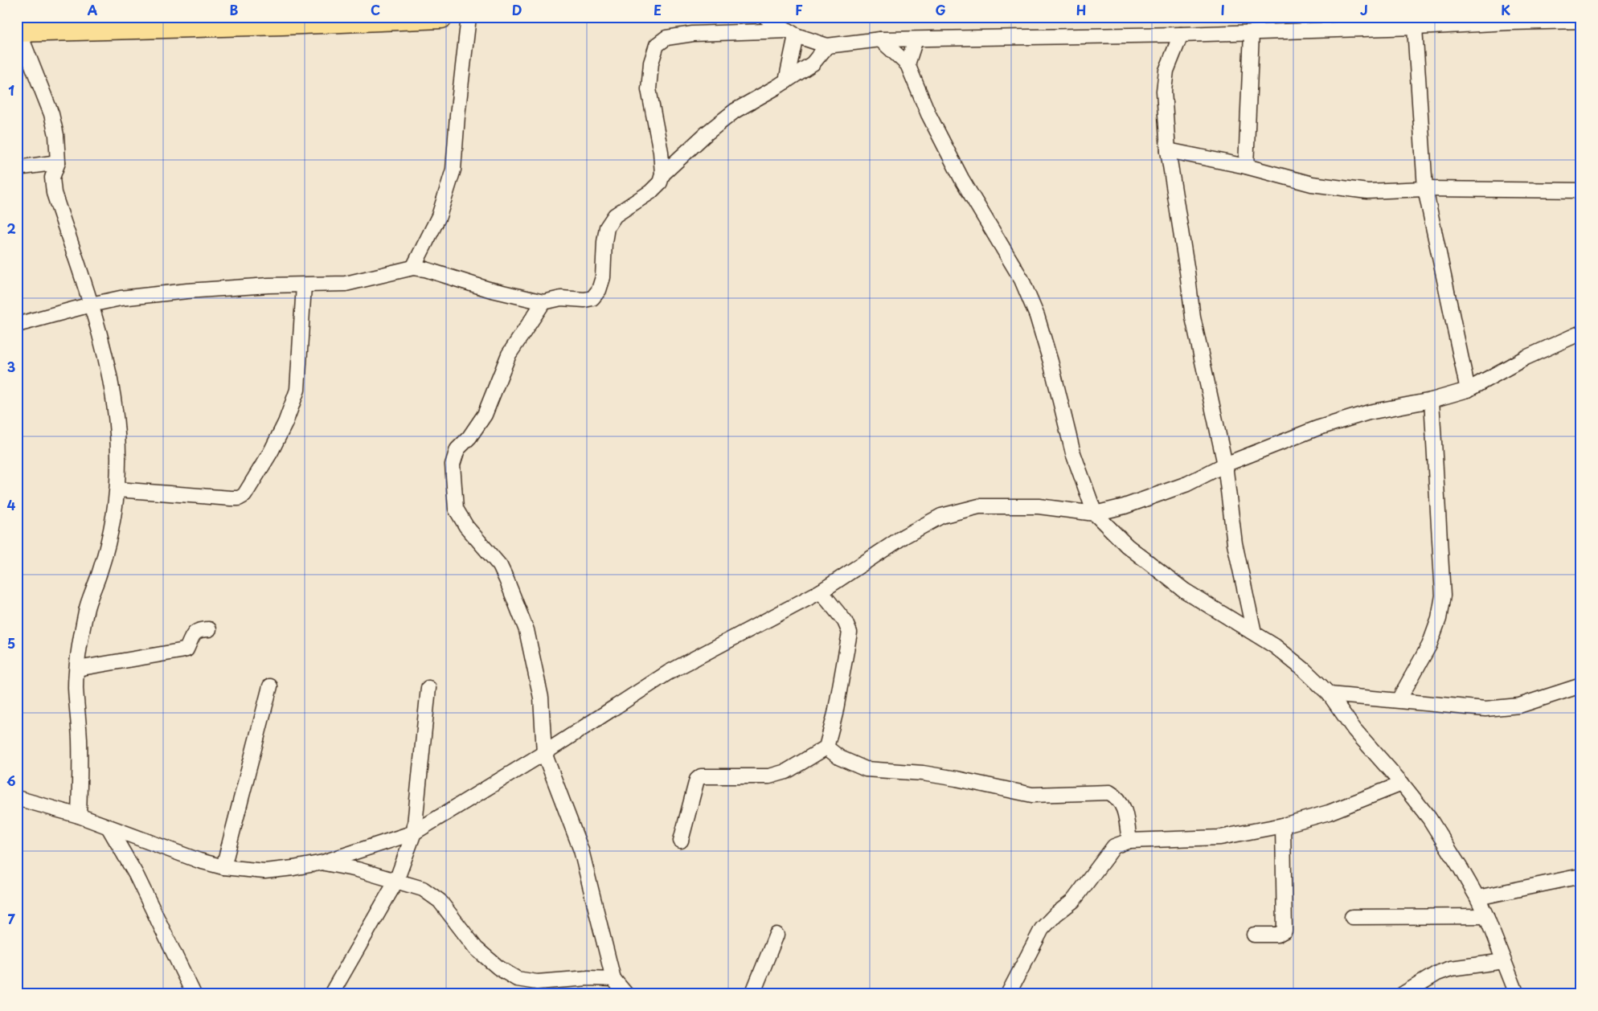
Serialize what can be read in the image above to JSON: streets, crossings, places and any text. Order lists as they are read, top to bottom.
{
  "grid": {
    "columns": [
      "A",
      "B",
      "C",
      "D",
      "E",
      "F",
      "G",
      "H",
      "I",
      "J",
      "K"
    ],
    "rows": [
      "1",
      "2",
      "3",
      "4",
      "5",
      "6",
      "7"
    ]
  }
}
